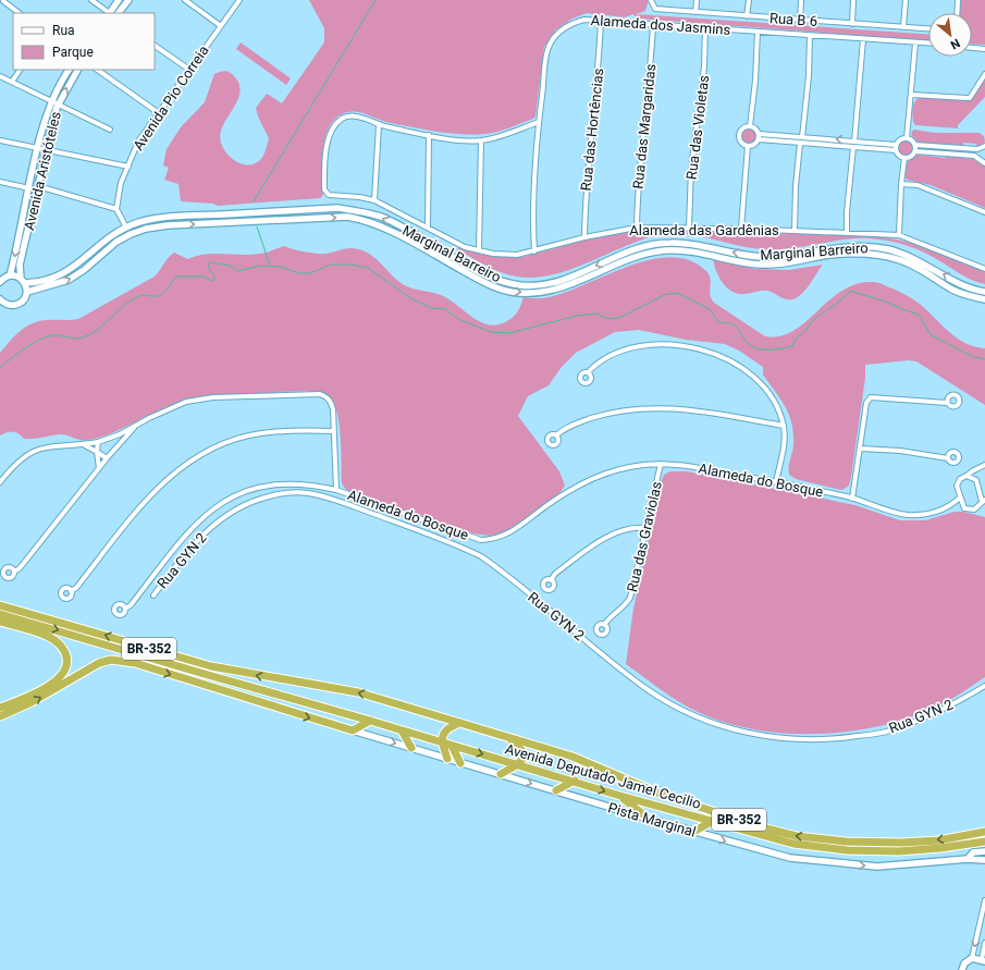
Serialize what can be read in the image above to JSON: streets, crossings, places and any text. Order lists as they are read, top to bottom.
{
  "streets": {
    "highway": ["BR-352", "Avenida Deputado Jamel Cecilio"],
    "street": [
      "Rua B 6",
      "Alameda dos Jasmins",
      "Avenida Pio Correia",
      "Rua das Margaridas",
      "Rua das Violetas",
      "Rua das Hortências",
      "Avenida Aristóteles",
      "Alameda das Gardênias",
      "Marginal Barreiro",
      "Alameda do Bosque",
      "Rua das Graviolas",
      "Rua GYN 2",
      "Pista Marginal"
    ]
  },
  "crossings": [
    ["Alameda dos Jasmins", "Rua das Margaridas"],
    ["Alameda dos Jasmins", "Rua das Violetas"],
    ["Alameda dos Jasmins", "Rua das Hortências"],
    ["Alameda dos Jasmins", "Alameda das Gardênias"],
    ["Rua das Margaridas", "Alameda das Gardênias"],
    ["Rua das Violetas", "Alameda das Gardênias"],
    ["Rua das Hortências", "Alameda das Gardênias"],
    ["Avenida Aristóteles", "Marginal Barreiro"],
    ["Alameda do Bosque", "Rua das Graviolas"],
    ["BR-352", "Avenida Deputado Jamel Cecilio"]
  ],
  "one_way": ["Pista Marginal"],
  "legend": ["Rua", "Parque"],
  "north": "bottom right"
}
